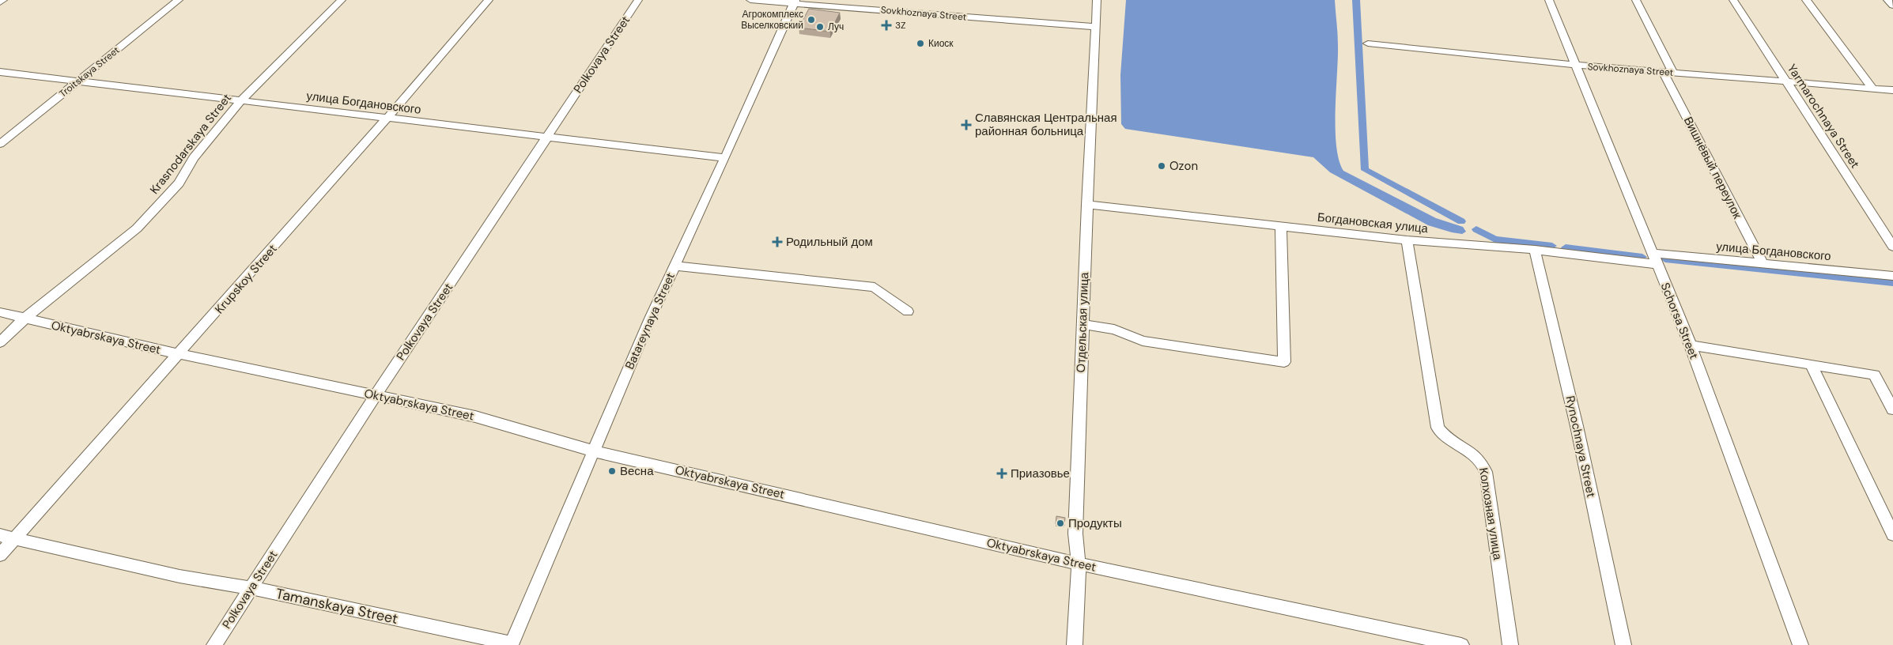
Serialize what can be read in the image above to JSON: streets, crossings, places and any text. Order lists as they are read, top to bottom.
{
  "streets": {
    "street": [
      "Sovkhoznaya Street",
      "Polkovaya Street",
      "Troitskaya Street",
      "улица Богдановского",
      "Yarmarochnaya Street",
      "Krasnodarskaya Street",
      "Вишнёвый переулок",
      "Богдановская улица",
      "Krupskoy Street",
      "Batareynaya Street",
      "Schorsa Street",
      "Отдельская улица",
      "Oktyabrskaya Street",
      "Rynochnaya Street",
      "Колхозная улица",
      "Tamanskaya Street"
    ]
  },
  "crossings": [
    ["Sovkhoznaya Street", "Yarmarochnaya Street"],
    ["Sovkhoznaya Street", "Вишнёвый переулок"],
    ["Sovkhoznaya Street", "Batareynaya Street"],
    ["Sovkhoznaya Street", "Schorsa Street"],
    ["Sovkhoznaya Street", "Отдельская улица"],
    ["Polkovaya Street", "улица Богдановского"],
    ["Polkovaya Street", "Oktyabrskaya Street"],
    ["Polkovaya Street", "Tamanskaya Street"],
    ["Troitskaya Street", "улица Богдановского"],
    ["улица Богдановского", "Krasnodarskaya Street"],
    ["улица Богдановского", "Вишнёвый переулок"],
    ["улица Богдановского", "Богдановская улица"],
    ["улица Богдановского", "Krupskoy Street"],
    ["улица Богдановского", "Batareynaya Street"],
    ["улица Богдановского", "Schorsa Street"],
    ["Krasnodarskaya Street", "Oktyabrskaya Street"],
    ["Богдановская улица", "Schorsa Street"],
    ["Богдановская улица", "Отдельская улица"],
    ["Богдановская улица", "Rynochnaya Street"],
    ["Богдановская улица", "Колхозная улица"],
    ["Krupskoy Street", "Oktyabrskaya Street"],
    ["Krupskoy Street", "Tamanskaya Street"],
    ["Batareynaya Street", "Oktyabrskaya Street"],
    ["Batareynaya Street", "Tamanskaya Street"],
    ["Отдельская улица", "Oktyabrskaya Street"]
  ],
  "places": {
    "other": [
      "Агрокомплекс Выселковский",
      "Луч",
      "Киоск",
      "Ozon",
      "Весна",
      "Продукты"
    ],
    "health": [
      "3Z",
      "Славянская Центральная районная больница",
      "Родильный дом",
      "Приазовье"
    ]
  }
}
